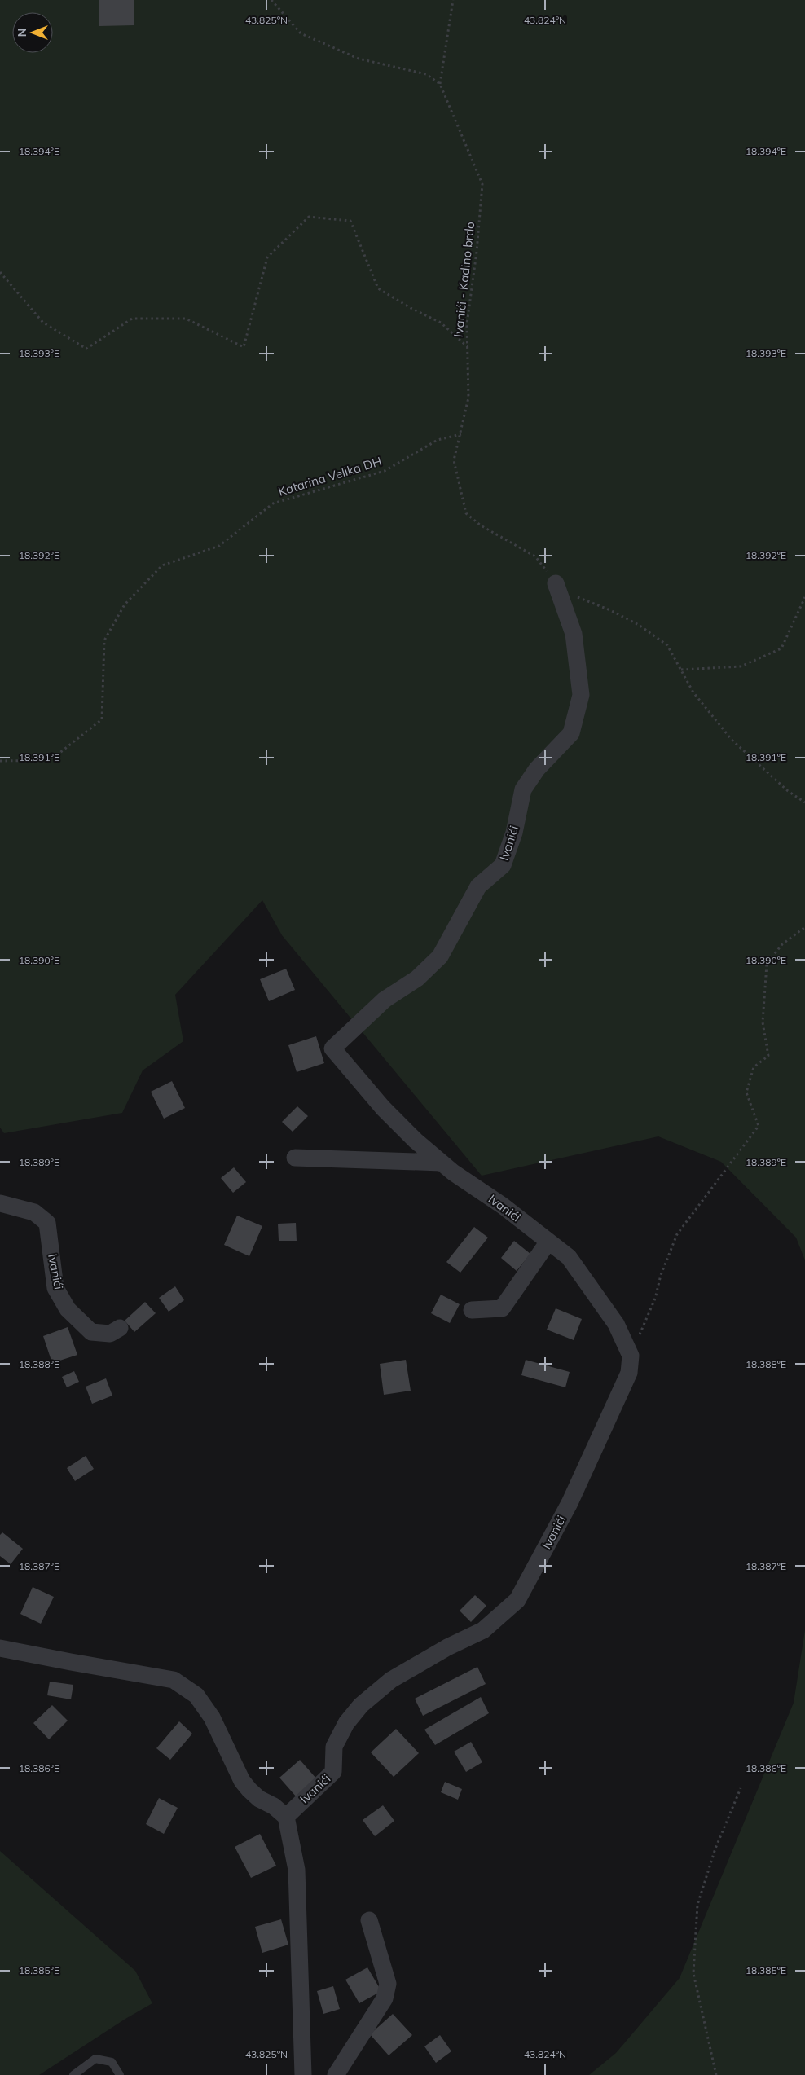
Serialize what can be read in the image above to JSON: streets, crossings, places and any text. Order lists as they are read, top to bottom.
{
  "streets": {
    "street": ["Ivanići"],
    "path": ["Ivanići - Kadino brdo", "Katarina Velika DH"]
  },
  "crossings": [
    ["Ivanići - Kadino brdo", "Katarina Velika DH"],
    ["Ivanići - Kadino brdo", "Ivanići"]
  ],
  "north": "left",
  "coordinates": [
    "43.825°N",
    "43.824°N",
    "18.394°E",
    "18.393°E",
    "18.392°E",
    "18.391°E",
    "18.390°E",
    "18.389°E",
    "18.388°E",
    "18.387°E",
    "18.386°E",
    "18.385°E"
  ]
}
